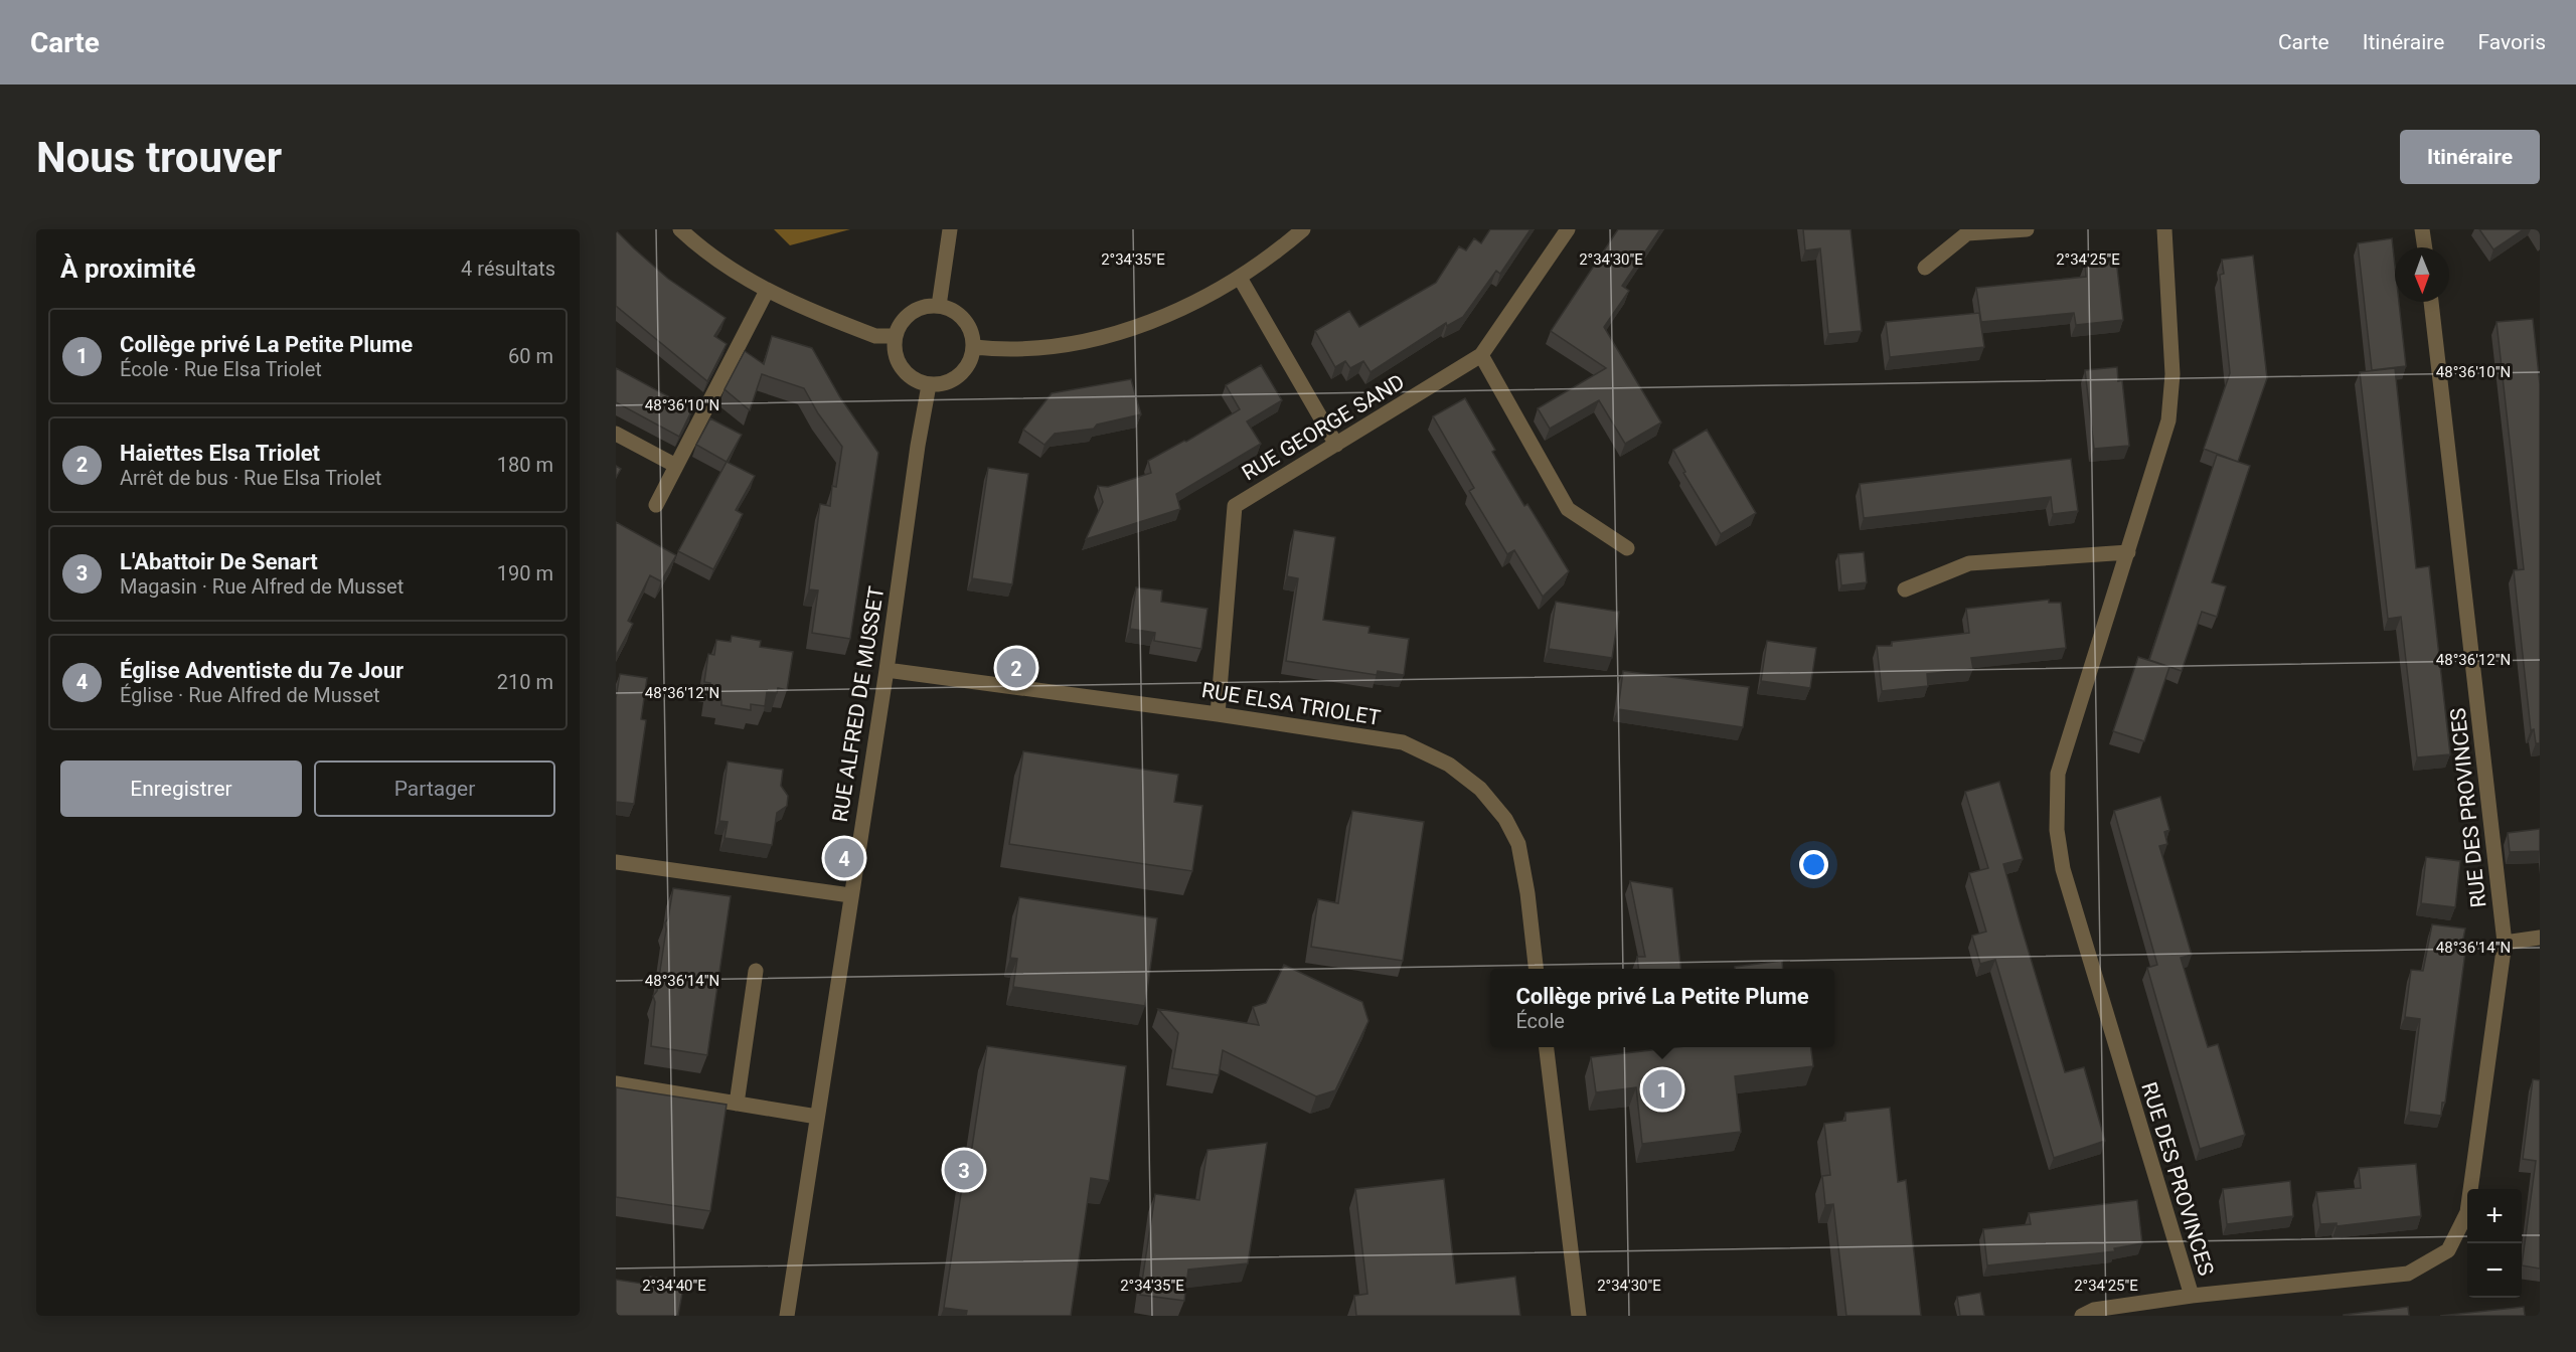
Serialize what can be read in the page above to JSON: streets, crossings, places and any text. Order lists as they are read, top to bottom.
{
  "streets": {
    "street": [
      "RUE GEORGE SAND",
      "RUE ALFRED DE MUSSET",
      "RUE ELSA TRIOLET",
      "RUE DES PROVINCES"
    ]
  },
  "crossings": [
    ["RUE GEORGE SAND", "RUE ELSA TRIOLET"],
    ["RUE ALFRED DE MUSSET", "RUE ELSA TRIOLET"]
  ],
  "north": "bottom",
  "page": {
    "header": "Carte",
    "nav": ["Carte", "Itinéraire", "Favoris"],
    "buttons": [
      "Itinéraire",
      ["Enregistrer", "Partager"]
    ],
    "title": "Nous trouver",
    "heading": ["À proximité", "4 résultats"],
    "list": [
      {
        "mark": "1",
        "name": "Collège privé La Petite Plume",
        "note": "École · Rue Elsa Triolet",
        "value": "60 m"
      },
      {
        "mark": "2",
        "name": "Haiettes Elsa Triolet",
        "note": "Arrêt de bus · Rue Elsa Triolet",
        "value": "180 m"
      },
      {
        "mark": "3",
        "name": "L'Abattoir De Senart",
        "note": "Magasin · Rue Alfred de Musset",
        "value": "190 m"
      },
      {
        "mark": "4",
        "name": "Église Adventiste du 7e Jour",
        "note": "Église · Rue Alfred de Musset",
        "value": "210 m"
      }
    ],
    "pins": [
      "2",
      "4",
      "1",
      "3"
    ],
    "popup": ["Collège privé La Petite Plume", "École"],
    "map_buttons": ["+", "−"]
  },
  "coordinates": [
    "2°34'35\"E",
    "2°34'30\"E",
    "2°34'25\"E",
    "48°36'10\"N",
    "48°36'12\"N",
    "48°36'14\"N",
    "2°34'40\"E"
  ]
}
